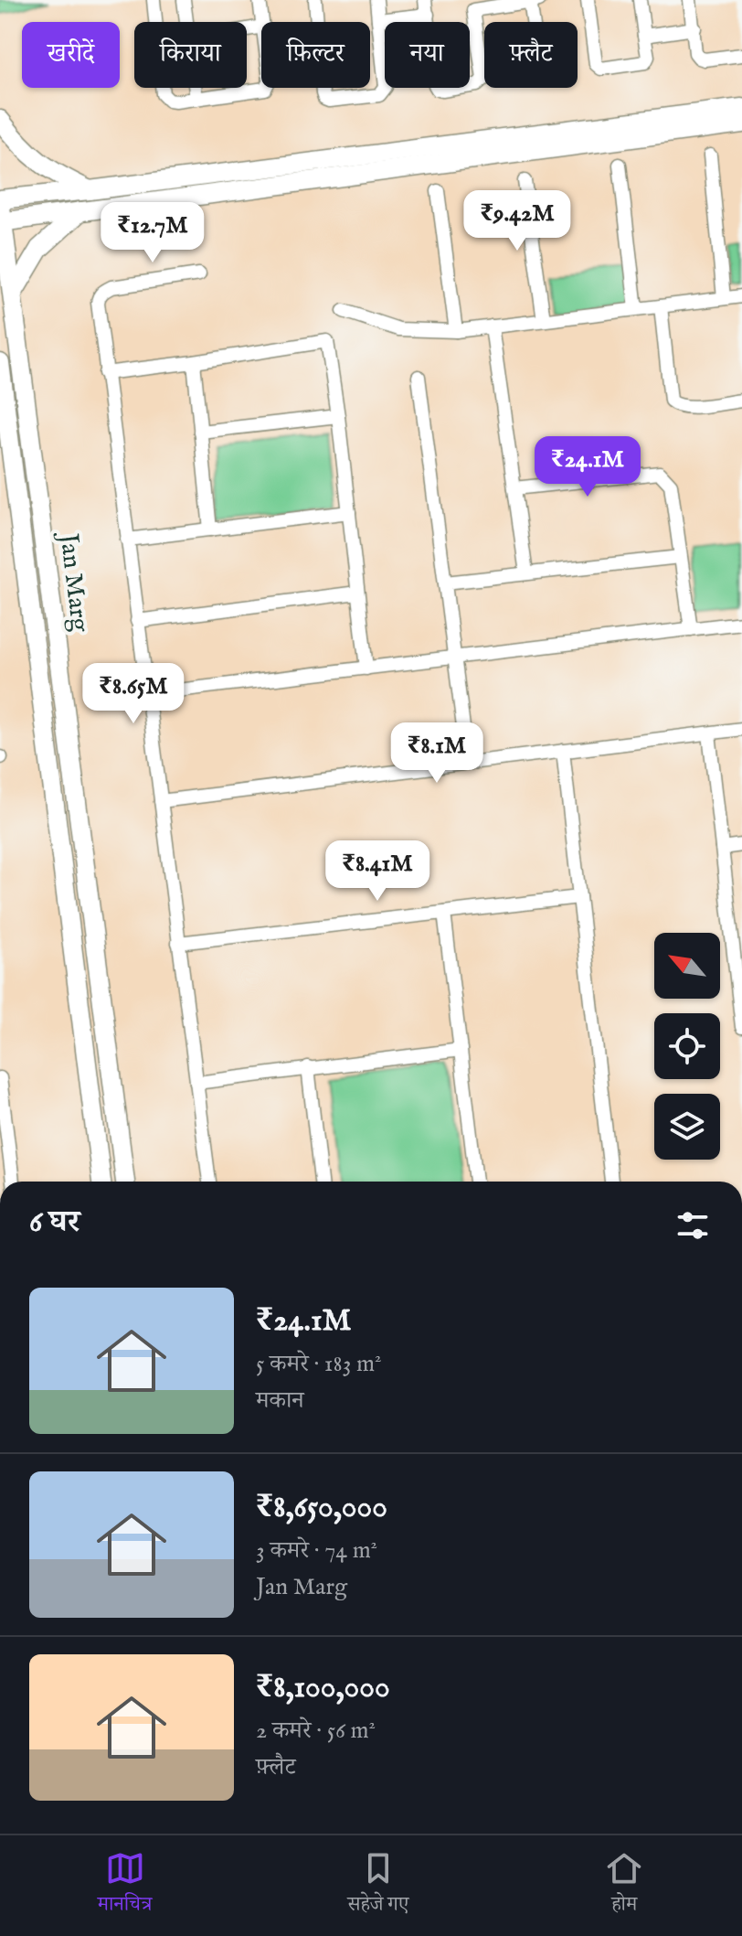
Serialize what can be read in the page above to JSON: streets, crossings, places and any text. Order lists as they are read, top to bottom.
{
  "streets": {
    "main road": ["Jan Marg"]
  },
  "north": "top left",
  "page": {
    "chip": [
      "खरीदें",
      "किराया",
      "फ़िल्टर",
      "नया",
      "फ़्लैट"
    ],
    "price": [
      "₹9.42M",
      "₹12.7M",
      "₹24.1M",
      "₹8.65M",
      "₹8.1M",
      "₹8.41M"
    ],
    "heading": "6 घर",
    "list": [
      {
        "name": "₹24.1M",
        "note": "5 कमरे · 183 m² · मकान"
      },
      {
        "name": "₹8,650,000",
        "note": "3 कमरे · 74 m² · Jan Marg"
      },
      {
        "name": "₹8,100,000",
        "note": "2 कमरे · 56 m² · फ़्लैट"
      }
    ],
    "tabs": ["मानचित्र", "सहेजे गए", "होम"]
  }
}
